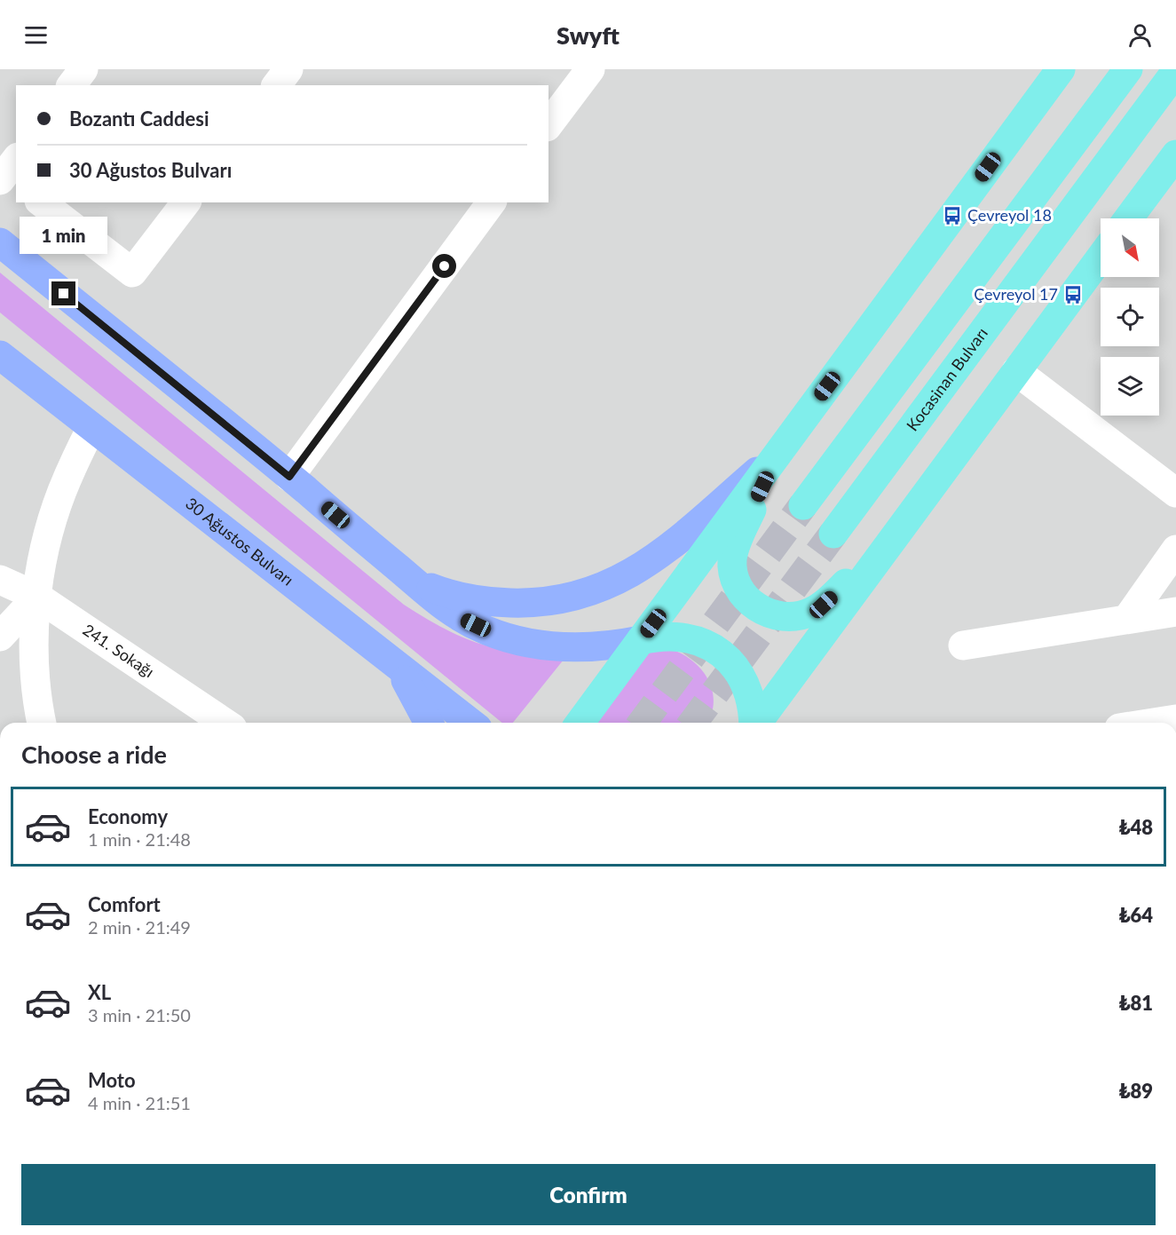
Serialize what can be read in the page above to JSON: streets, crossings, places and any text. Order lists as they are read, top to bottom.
{
  "streets": {
    "highway": ["Kocasinan Bulvarı"],
    "main road": ["30 Ağustos Bulvarı"],
    "street": ["241. Sokağı"]
  },
  "places": {
    "bus stop": ["Çevreyol 18", "Çevreyol 17"]
  },
  "north": "bottom right",
  "page": {
    "header": "Swyft",
    "banner": ["Bozantı Caddesi", "30 Ağustos Bulvarı"],
    "bubble": "1 min",
    "heading": "Choose a ride",
    "list": [
      {
        "name": "Economy",
        "note": "1 min · 21:48",
        "value": "₺48"
      },
      {
        "name": "Comfort",
        "note": "2 min · 21:49",
        "value": "₺64"
      },
      {
        "name": "XL",
        "note": "3 min · 21:50",
        "value": "₺81"
      },
      {
        "name": "Moto",
        "note": "4 min · 21:51",
        "value": "₺89"
      }
    ],
    "buttons": "Confirm"
  }
}
